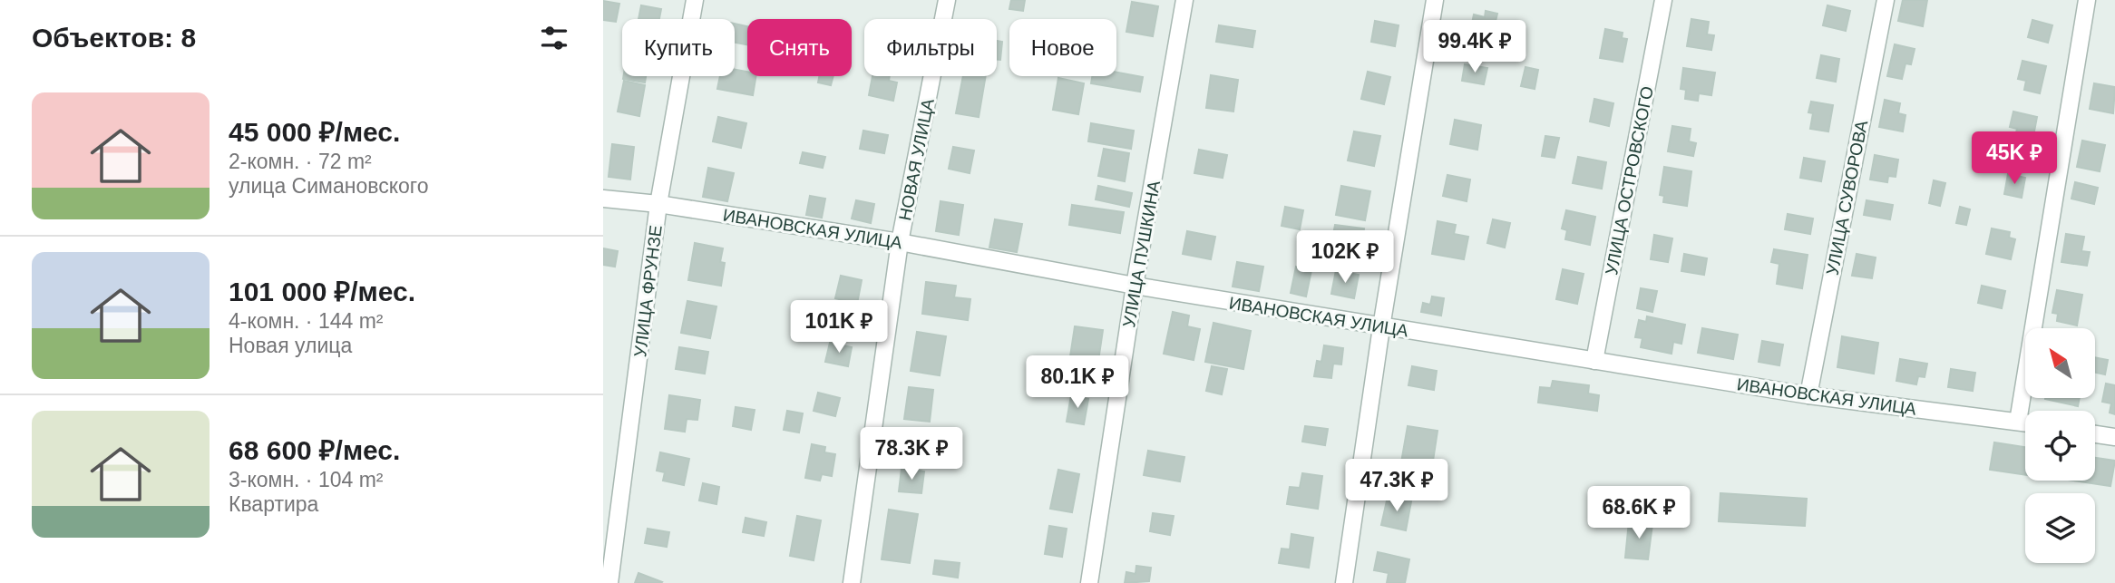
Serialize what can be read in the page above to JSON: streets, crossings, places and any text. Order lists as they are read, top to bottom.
{
  "streets": {
    "street": [
      "НОВАЯ УЛИЦА",
      "УЛИЦА ОСТРОВСКОГО",
      "УЛИЦА СУВОРОВА",
      "ИВАНОВСКАЯ УЛИЦА",
      "УЛИЦА ПУШКИНА",
      "УЛИЦА ФРУНЗЕ"
    ]
  },
  "crossings": [
    ["НОВАЯ УЛИЦА", "ИВАНОВСКАЯ УЛИЦА"],
    ["УЛИЦА ОСТРОВСКОГО", "ИВАНОВСКАЯ УЛИЦА"],
    ["УЛИЦА СУВОРОВА", "ИВАНОВСКАЯ УЛИЦА"],
    ["ИВАНОВСКАЯ УЛИЦА", "УЛИЦА ПУШКИНА"],
    ["ИВАНОВСКАЯ УЛИЦА", "УЛИЦА ФРУНЗЕ"]
  ],
  "north": "top left",
  "page": {
    "heading": "Объектов: 8",
    "chip": [
      "Купить",
      "Снять",
      "Фильтры",
      "Новое"
    ],
    "price": [
      "99.4K ₽",
      "45K ₽",
      "102K ₽",
      "101K ₽",
      "80.1K ₽",
      "78.3K ₽",
      "47.3K ₽",
      "68.6K ₽"
    ],
    "list": [
      {
        "name": "45 000 ₽/мес.",
        "note": "2-комн. · 72 m² · улица Симановского"
      },
      {
        "name": "101 000 ₽/мес.",
        "note": "4-комн. · 144 m² · Новая улица"
      },
      {
        "name": "68 600 ₽/мес.",
        "note": "3-комн. · 104 m² · Квартира"
      }
    ]
  }
}
